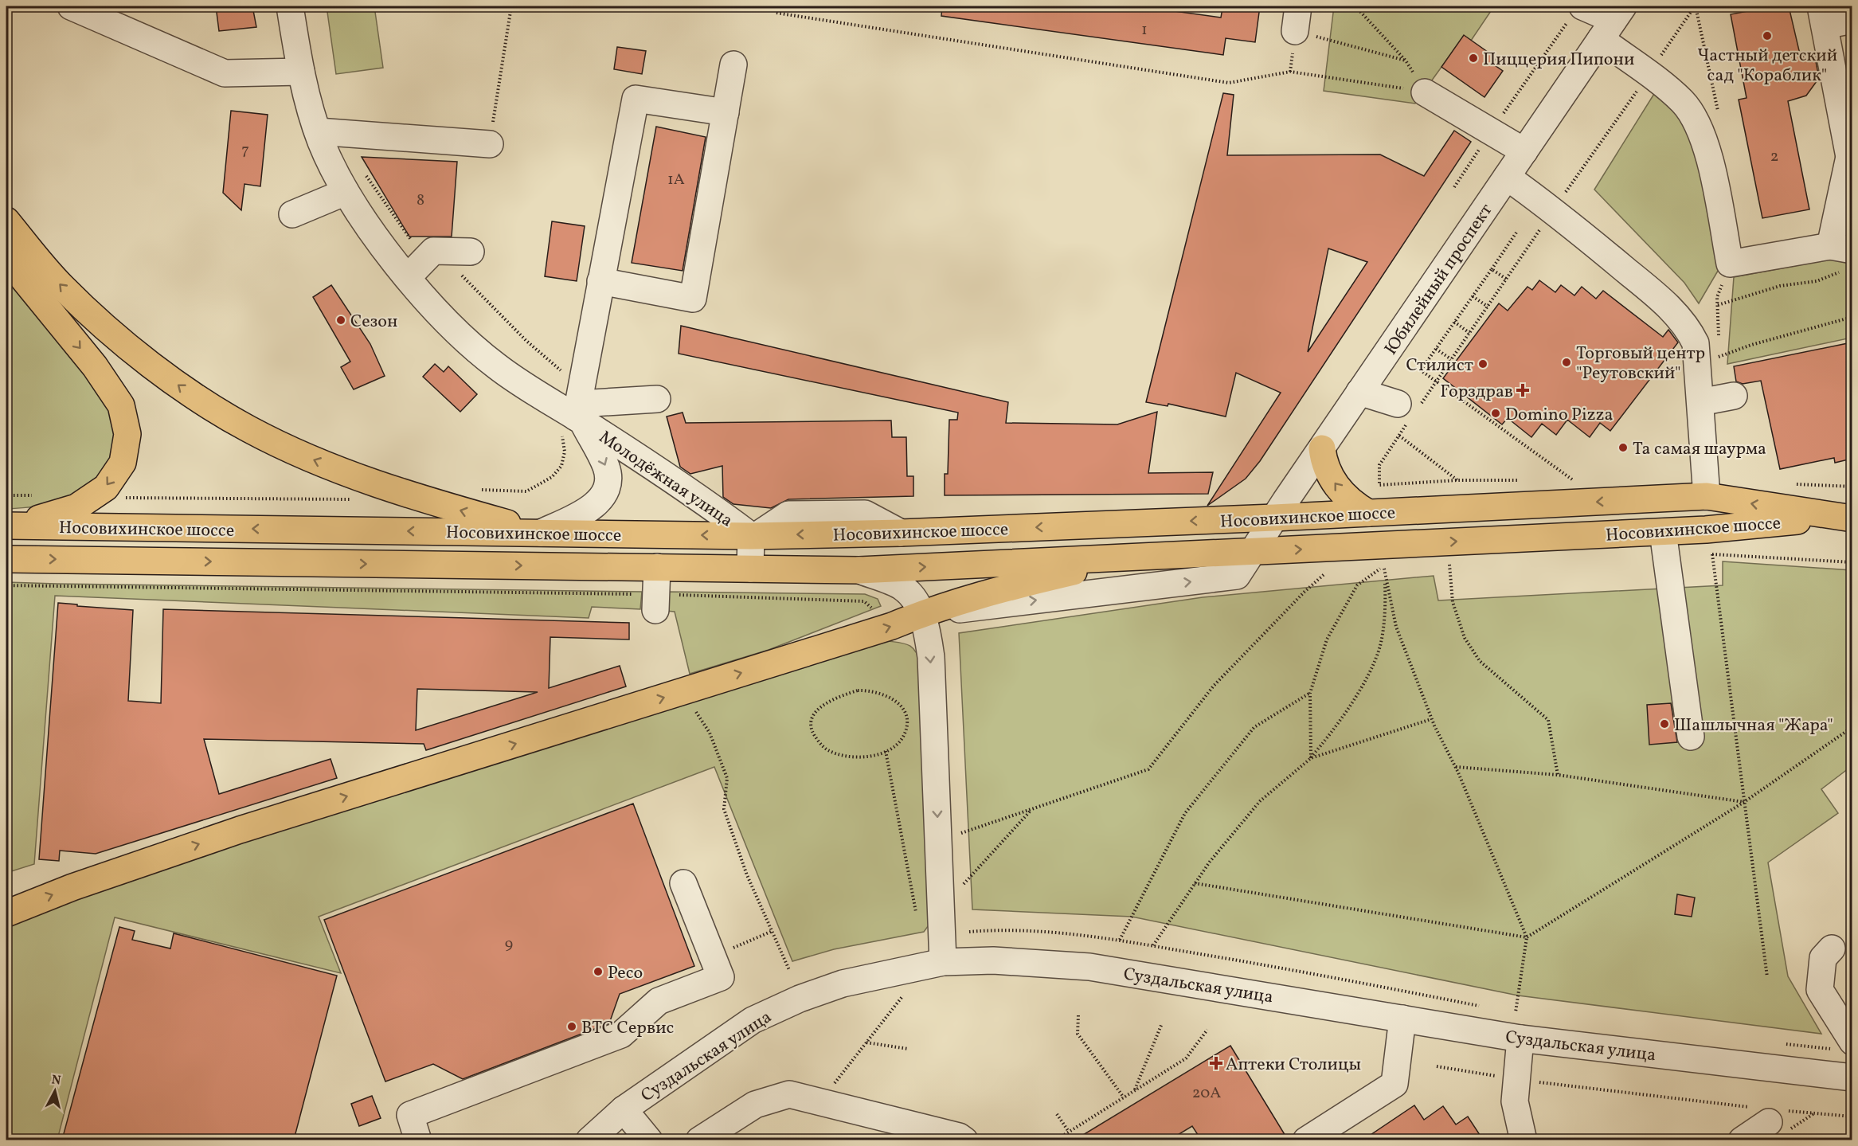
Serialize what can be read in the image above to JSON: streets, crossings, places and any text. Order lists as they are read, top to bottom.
{
  "streets": {
    "main road": ["Носовихинское шоссе"],
    "street": ["Юбилейный проспект", "Молодёжная улица", "Суздальская улица"]
  },
  "crossings": [
    ["Юбилейный проспект", "Носовихинское шоссе"],
    ["Молодёжная улица", "Носовихинское шоссе"]
  ],
  "places": {
    "other": [
      "Частный детский сад \"Кораблик\"",
      "Пиццерия Пипони",
      "Сезон",
      "Торговый центр \"Реутовский\"",
      "Стилист",
      "Domino Pizza",
      "Та самая шаурма",
      "Шашлычная \"Жара\"",
      "Ресо",
      "ВТС Сервис"
    ],
    "health": ["Горздрав", "Аптеки Столицы"]
  },
  "house_numbers": [
    "1",
    "7",
    "2",
    "1A",
    "8",
    "9",
    "20А"
  ],
  "north": "top"
}
